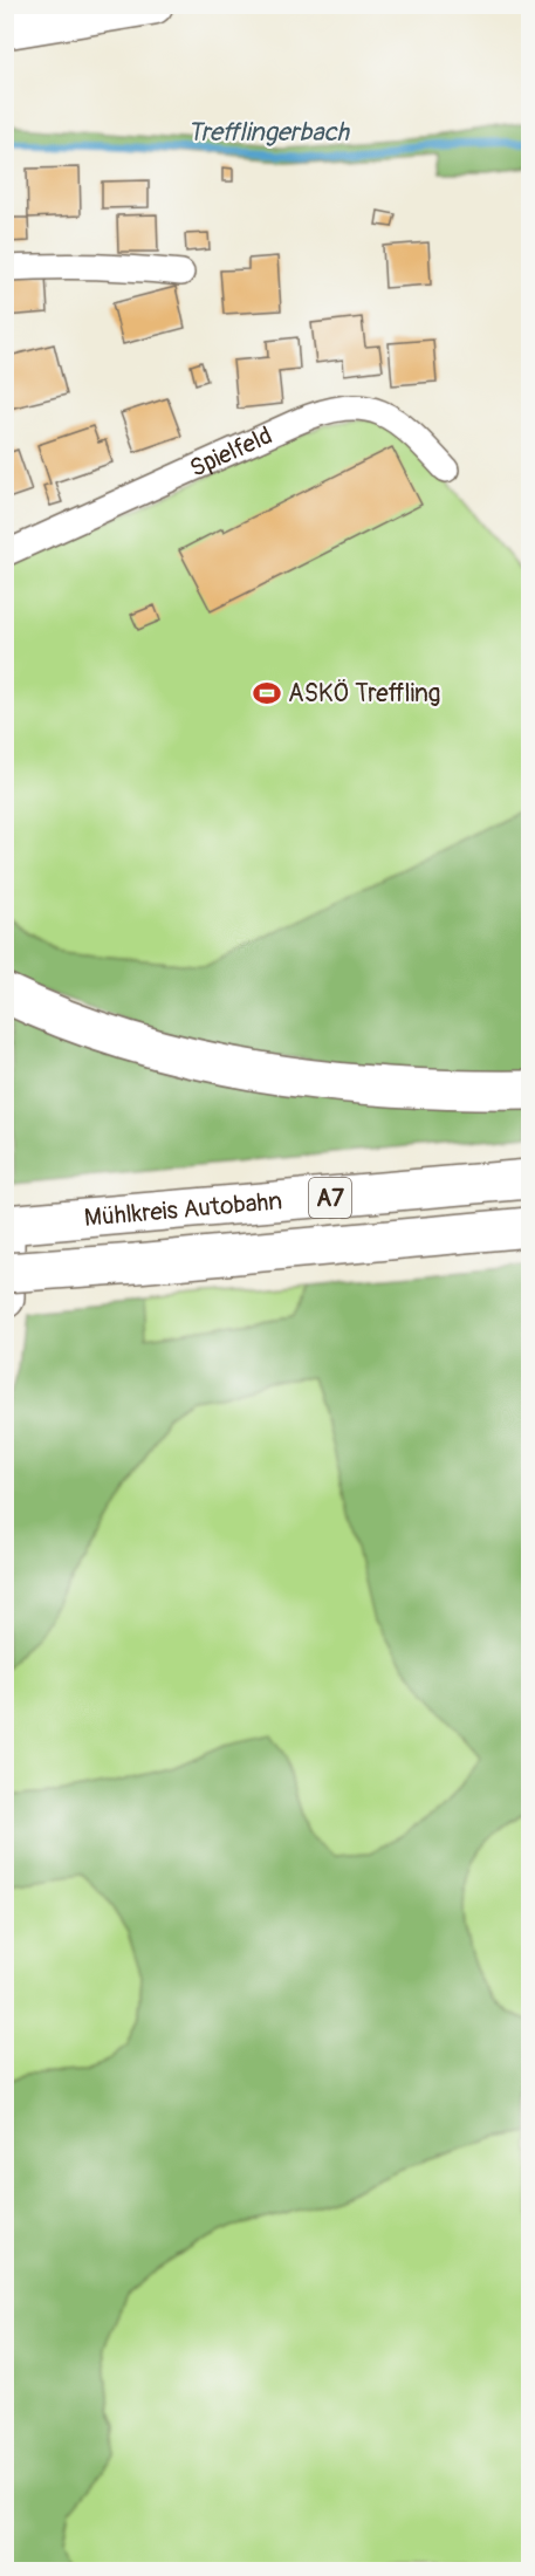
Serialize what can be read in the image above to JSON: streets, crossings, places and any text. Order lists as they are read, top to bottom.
{
  "streets": {
    "main road": ["A7", "Mühlkreis Autobahn"],
    "street": ["Spielfeld"]
  },
  "water": ["Trefflingerbach"],
  "places": {
    "sports": ["ASKÖ Treffling"]
  }
}
